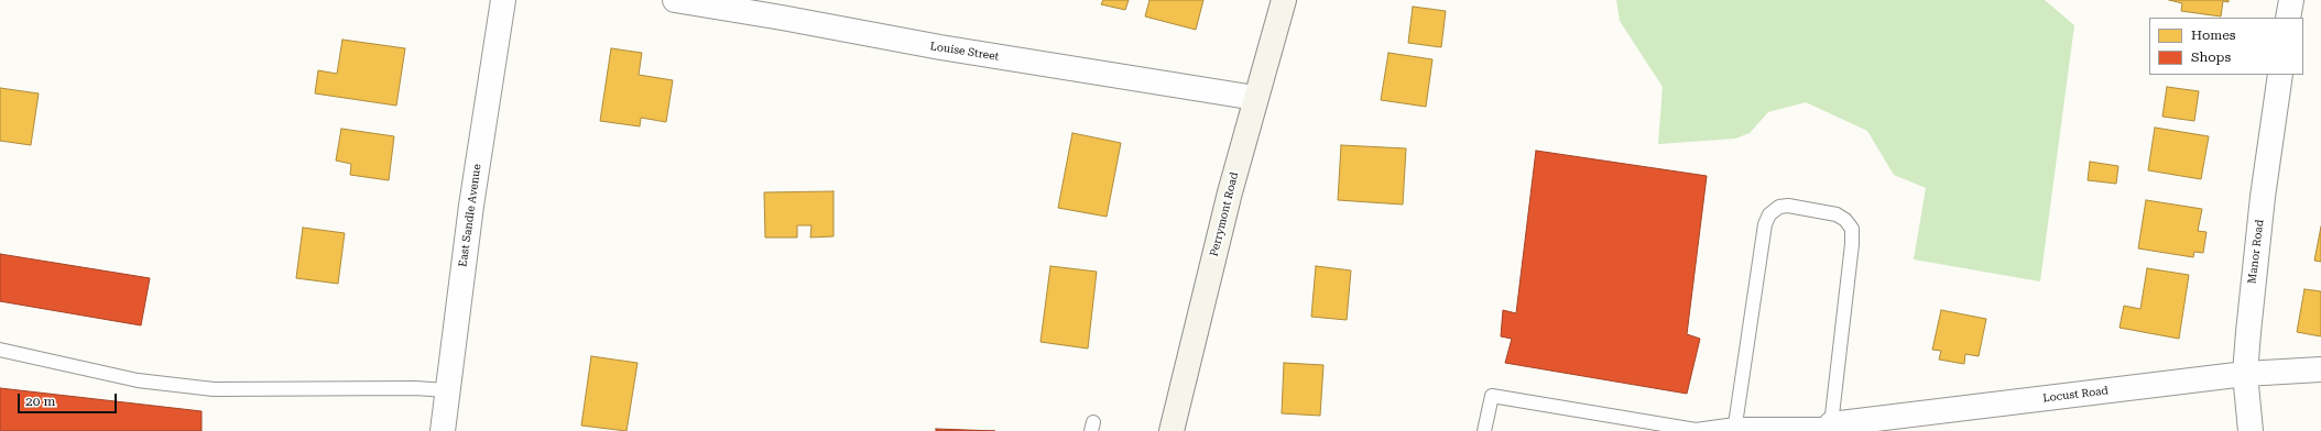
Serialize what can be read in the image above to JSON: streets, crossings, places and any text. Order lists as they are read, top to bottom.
{
  "streets": {
    "street": [
      "Louise Street",
      "Perrymont Road",
      "East Sandle Avenue",
      "Manor Road",
      "Locust Road"
    ]
  },
  "crossings": [
    ["Louise Street", "Perrymont Road"],
    ["Manor Road", "Locust Road"]
  ],
  "legend": ["Homes", "Shops"],
  "scale_bar": "20 m"
}
